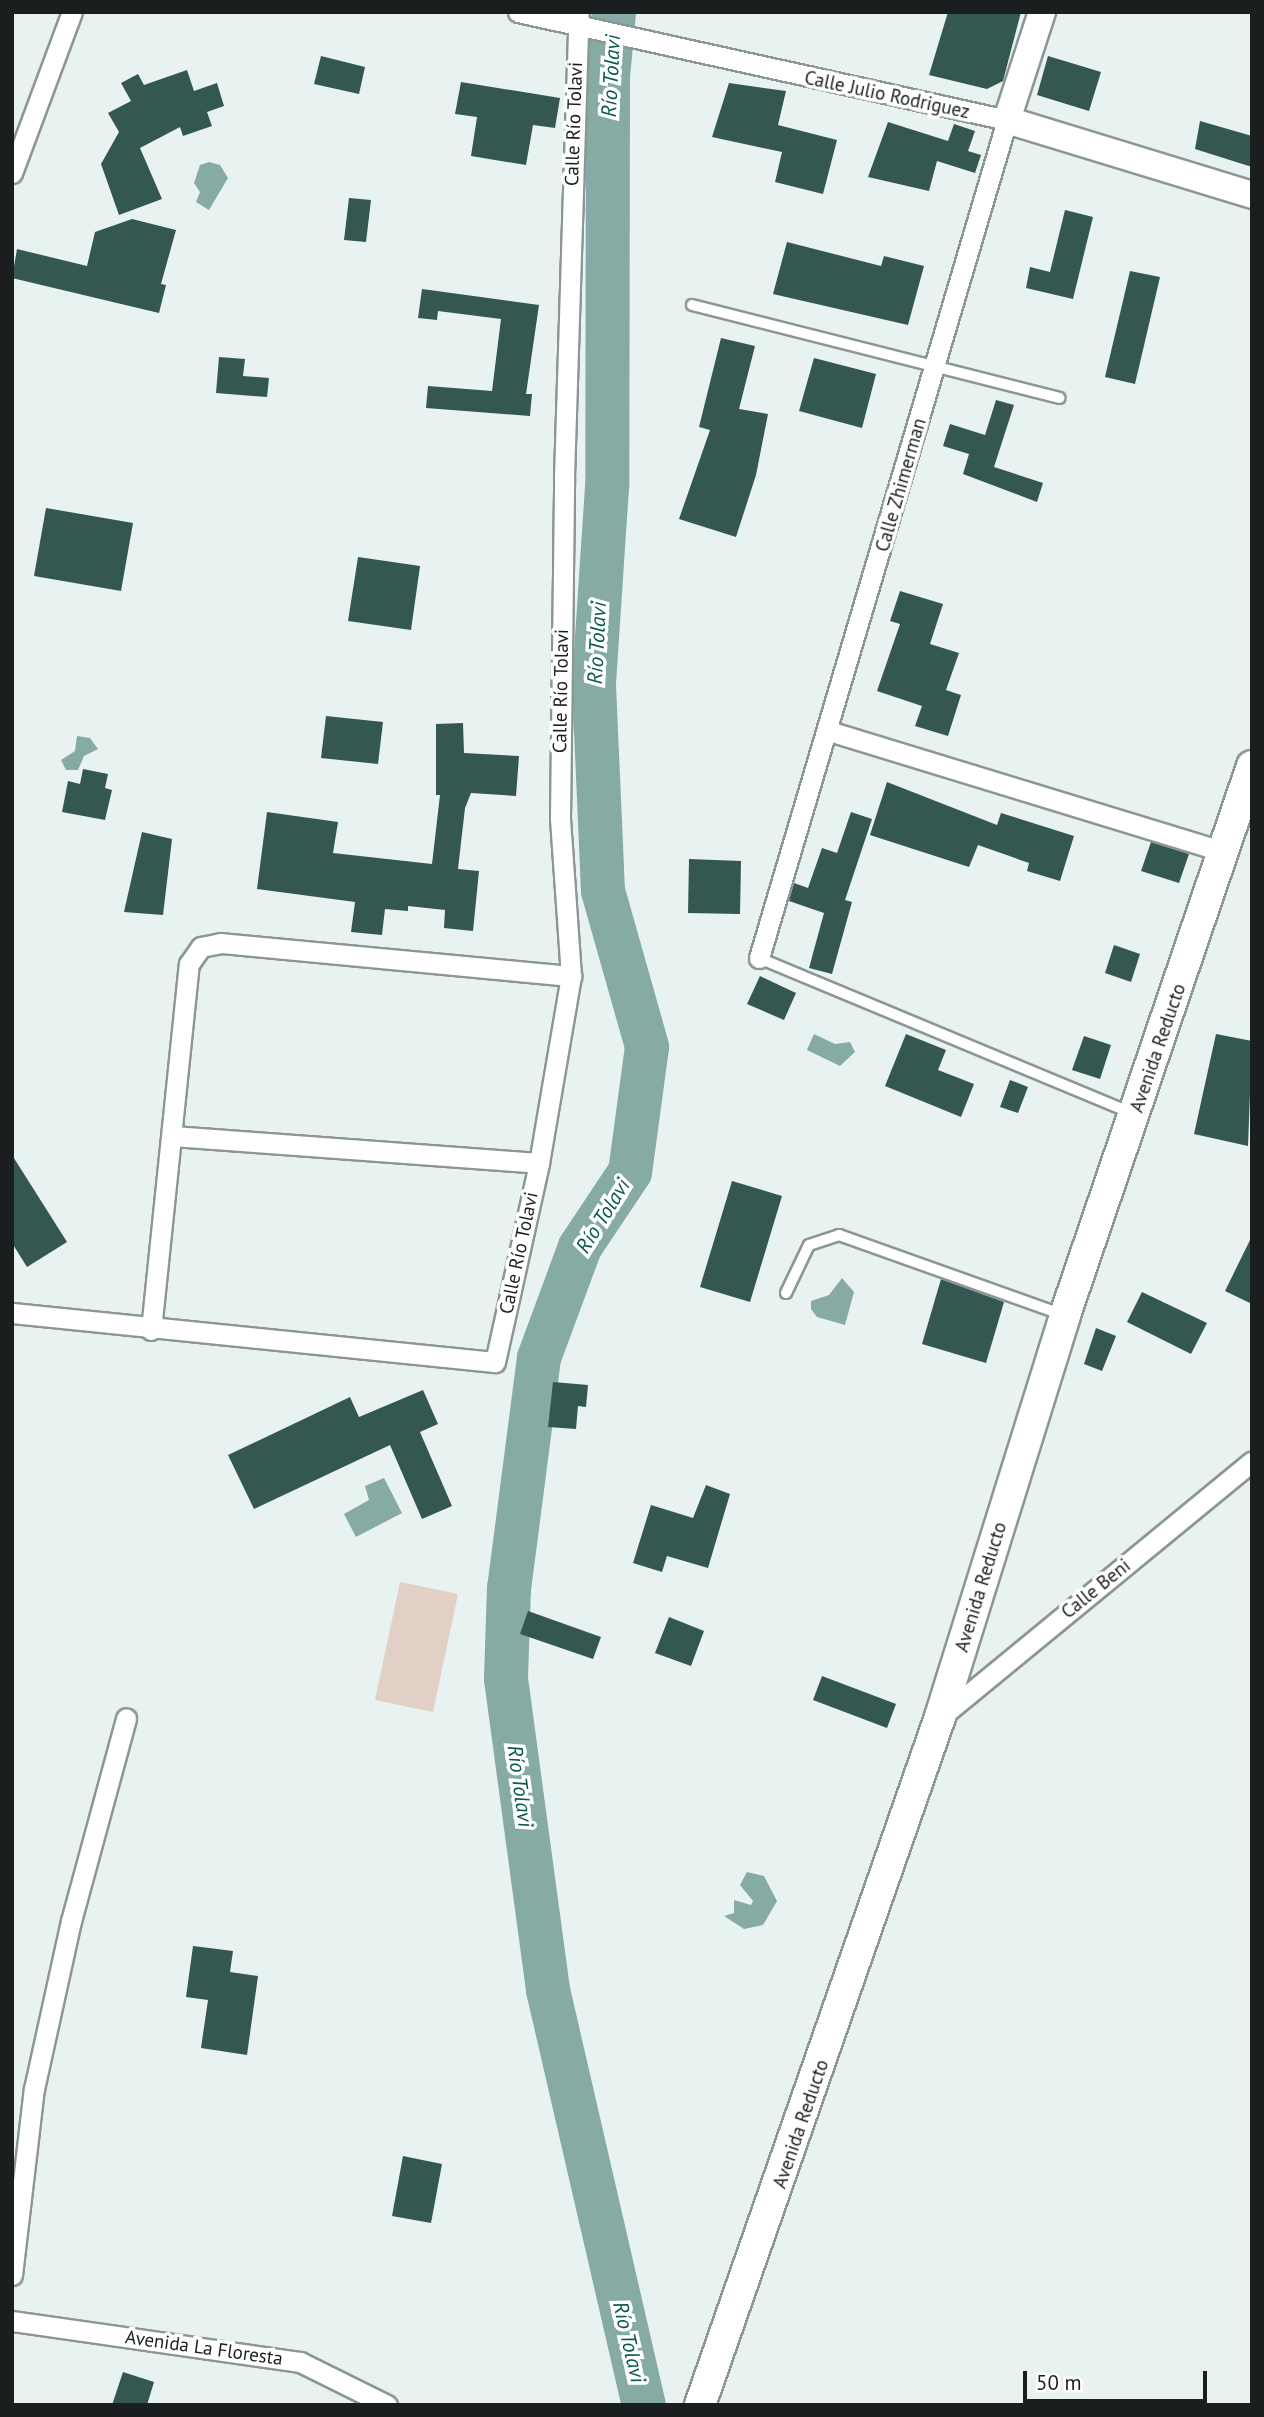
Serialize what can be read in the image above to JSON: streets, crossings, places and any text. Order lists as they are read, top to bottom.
{
  "streets": {
    "main road": ["Calle Julio Rodriguez", "Calle Zhimerman", "Avenida Reducto"],
    "street": ["Calle Río Tolavi", "Calle Beni", "Avenida La Floresta"]
  },
  "crossings": [
    ["Calle Julio Rodriguez", "Calle Río Tolavi"],
    ["Calle Julio Rodriguez", "Calle Zhimerman"],
    ["Avenida Reducto", "Calle Beni"]
  ],
  "water": ["Río Tolavi"],
  "scale_bar": "50 m"
}
